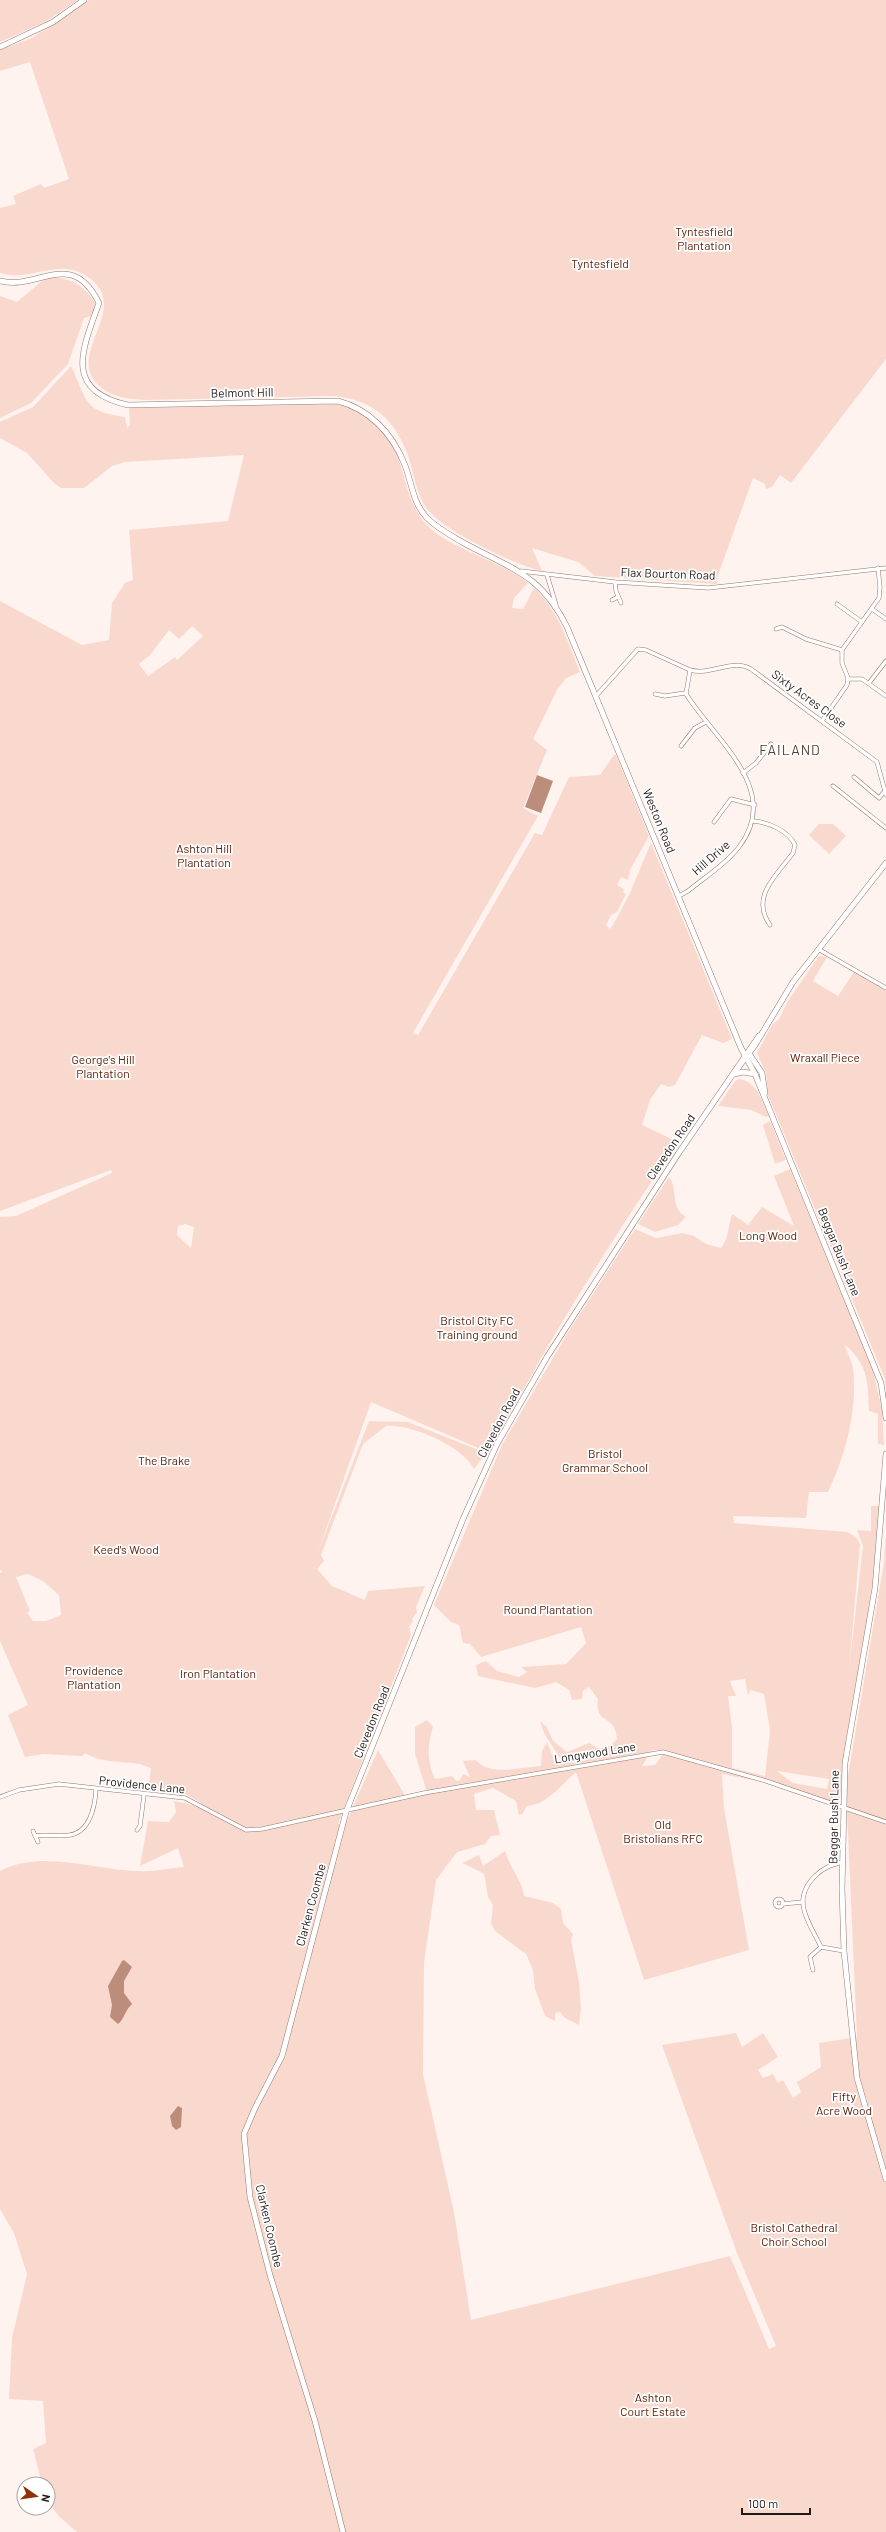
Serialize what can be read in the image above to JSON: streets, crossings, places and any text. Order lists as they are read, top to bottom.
{
  "streets": {
    "main road": [
      "Belmont Hill",
      "Weston Road",
      "Clevedon Road",
      "Beggar Bush Lane",
      "Clarken Coombe"
    ],
    "street": [
      "Flax Bourton Road",
      "Sixty Acres Close",
      "Hill Drive",
      "Longwood Lane",
      "Providence Lane"
    ]
  },
  "crossings": [
    ["Belmont Hill", "Flax Bourton Road"],
    ["Belmont Hill", "Weston Road"],
    ["Flax Bourton Road", "Weston Road"],
    ["Weston Road", "Hill Drive"],
    ["Weston Road", "Clevedon Road"],
    ["Weston Road", "Beggar Bush Lane"],
    ["Clevedon Road", "Beggar Bush Lane"],
    ["Clevedon Road", "Longwood Lane"],
    ["Clevedon Road", "Providence Lane"],
    ["Clevedon Road", "Clarken Coombe"],
    ["Beggar Bush Lane", "Longwood Lane"],
    ["Longwood Lane", "Providence Lane"],
    ["Longwood Lane", "Clarken Coombe"],
    ["Providence Lane", "Clarken Coombe"]
  ],
  "districts": ["FAILAND"],
  "parks": [
    "Tyntesfield Plantation",
    "Tyntesfield",
    "Ashton Hill Plantation",
    "Wraxall Piece",
    "George's Hill Plantation",
    "Long Wood",
    "Bristol City FC Training ground",
    "Bristol Grammar School",
    "The Brake",
    "Keed's Wood",
    "Round Plantation",
    "Providence Plantation",
    "Iron Plantation",
    "Old Bristolians RFC",
    "Fifty Acre Wood",
    "Bristol Cathedral Choir School",
    "Ashton Court Estate"
  ],
  "scale_bar": "100 m",
  "north": "right"
}
